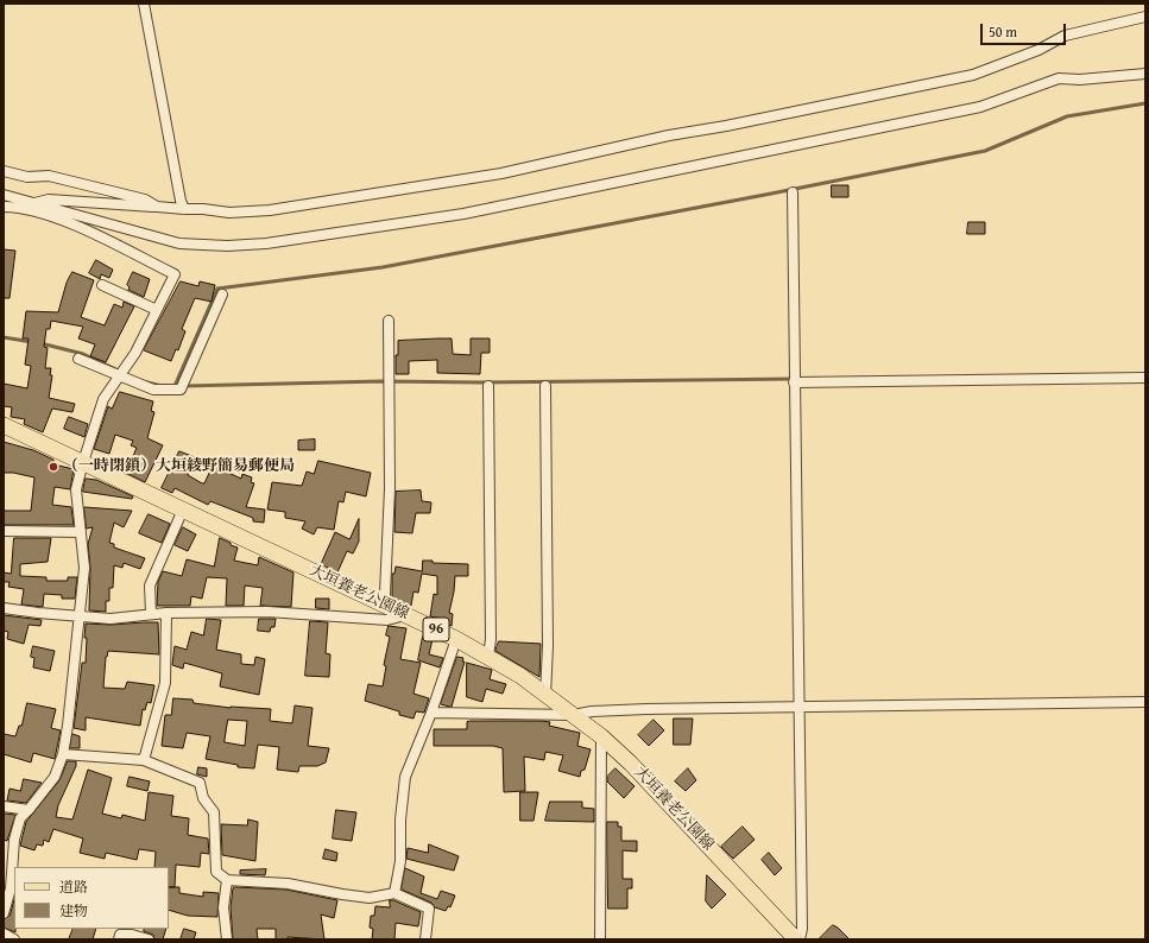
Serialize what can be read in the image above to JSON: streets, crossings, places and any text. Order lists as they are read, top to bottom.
{
  "streets": {
    "main road": ["大垣養老公園線", "96"]
  },
  "places": ["（一時閉鎖）大垣綾野簡易郵便局"],
  "legend": ["道路", "建物"],
  "scale_bar": "50 m"
}
